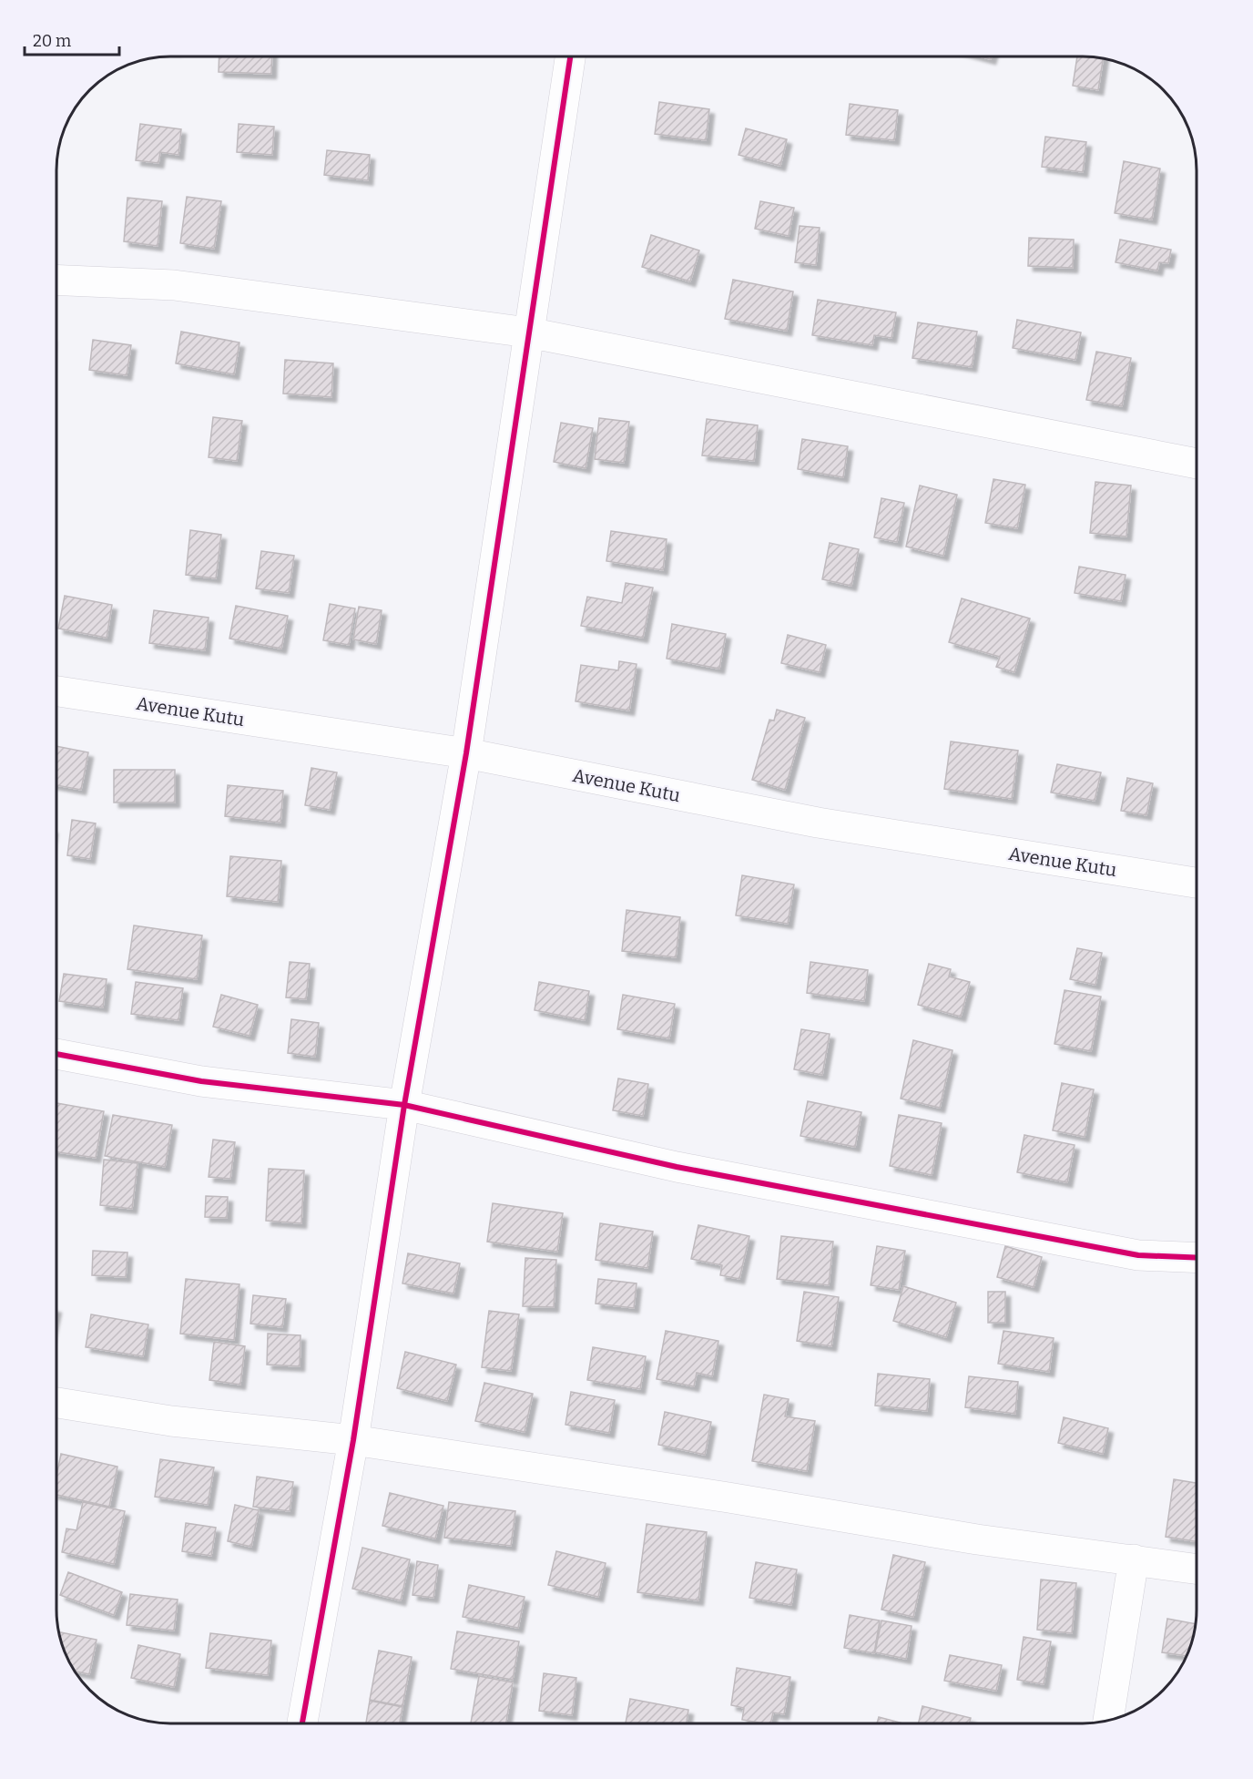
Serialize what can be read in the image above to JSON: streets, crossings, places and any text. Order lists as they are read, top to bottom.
{
  "streets": {
    "street": ["Avenue Kutu"]
  },
  "scale_bar": "20 m"
}
